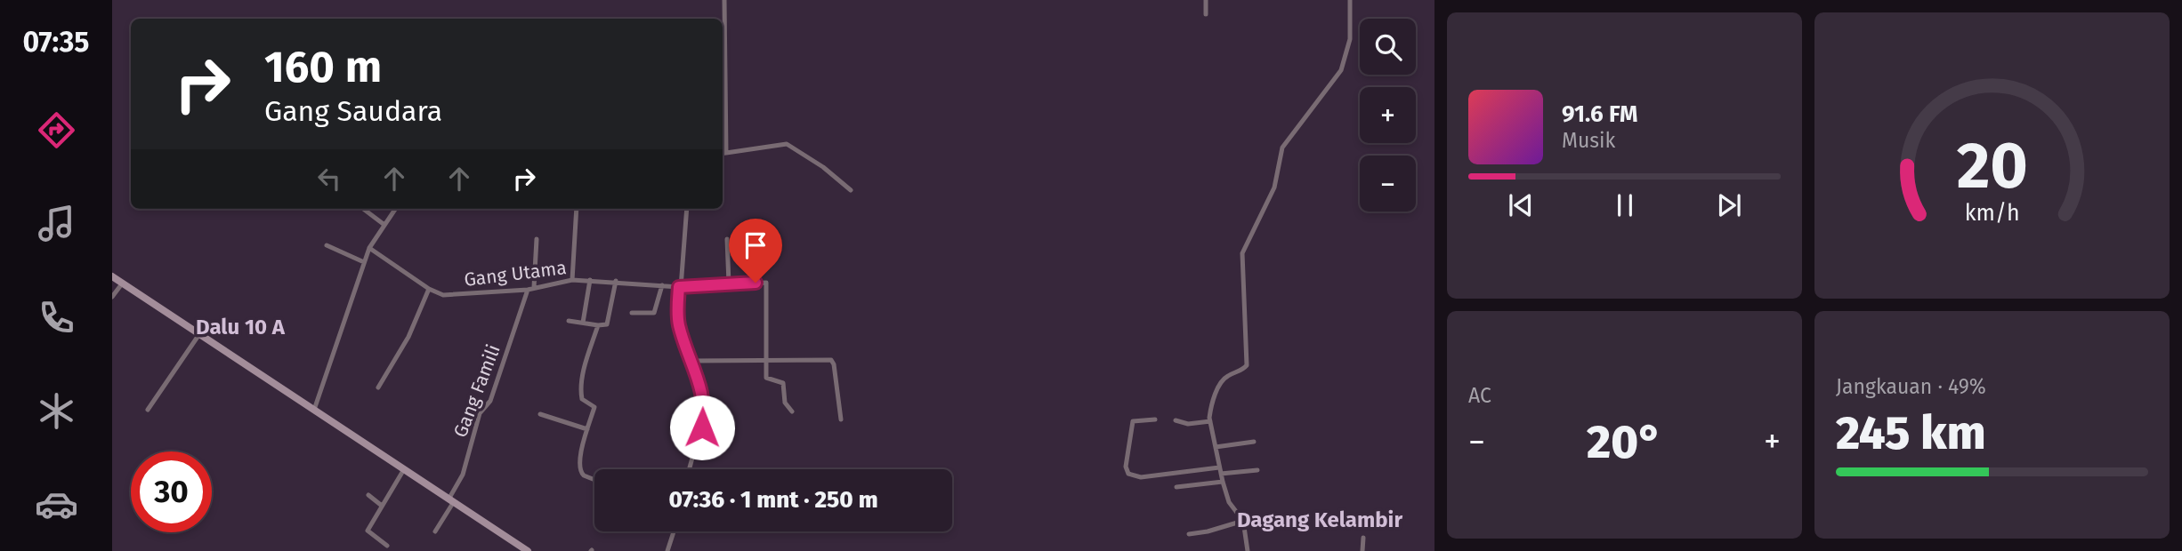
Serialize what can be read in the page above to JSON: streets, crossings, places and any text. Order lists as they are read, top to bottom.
{
  "streets": {
    "street": ["Gang Utama", "Gang Famili"]
  },
  "crossings": [
    ["Gang Utama", "Gang Famili"]
  ],
  "districts": ["Dalu 10 A", "Dagang Kelambir"],
  "page": {
    "tabs": "07:35",
    "map_buttons": ["+", "−"],
    "turn": ["160 m", "Gang Saudara"],
    "song": ["91.6 FM", "Musik"],
    "tile": [
      "AC",
      ["Jangkauan · 49%", "245 km"]
    ],
    "heat": ["−", "20°", "+"],
    "limit": "30",
    "trip": "07:36 · 1 mnt · 250 m",
    "gauge": ["20", "km/h"]
  }
}
